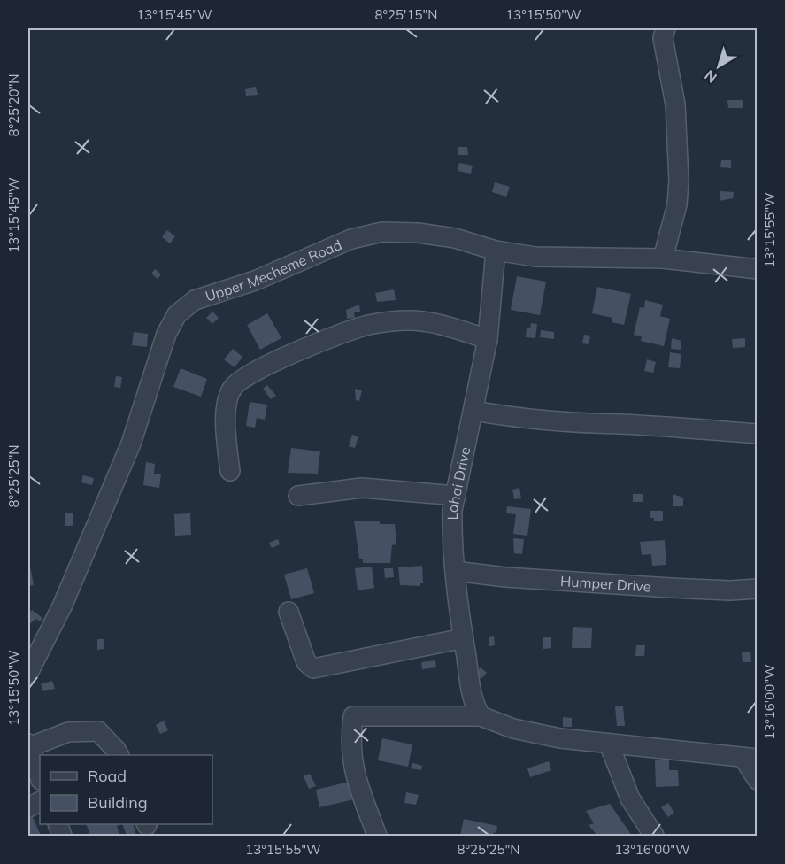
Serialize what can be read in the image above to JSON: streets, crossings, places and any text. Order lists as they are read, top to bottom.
{
  "streets": {
    "street": ["Upper Mecheme Road", "Lahai Drive", "Humper Drive"]
  },
  "crossings": [
    ["Upper Mecheme Road", "Lahai Drive"],
    ["Lahai Drive", "Humper Drive"]
  ],
  "legend": ["Road", "Building"],
  "north": "bottom left",
  "coordinates": [
    "13°15'45\"W",
    "8°25'15\"N",
    "13°15'50\"W",
    "8°25'20\"N",
    "13°15'55\"W",
    "8°25'25\"N",
    "13°16'00\"W"
  ]
}
